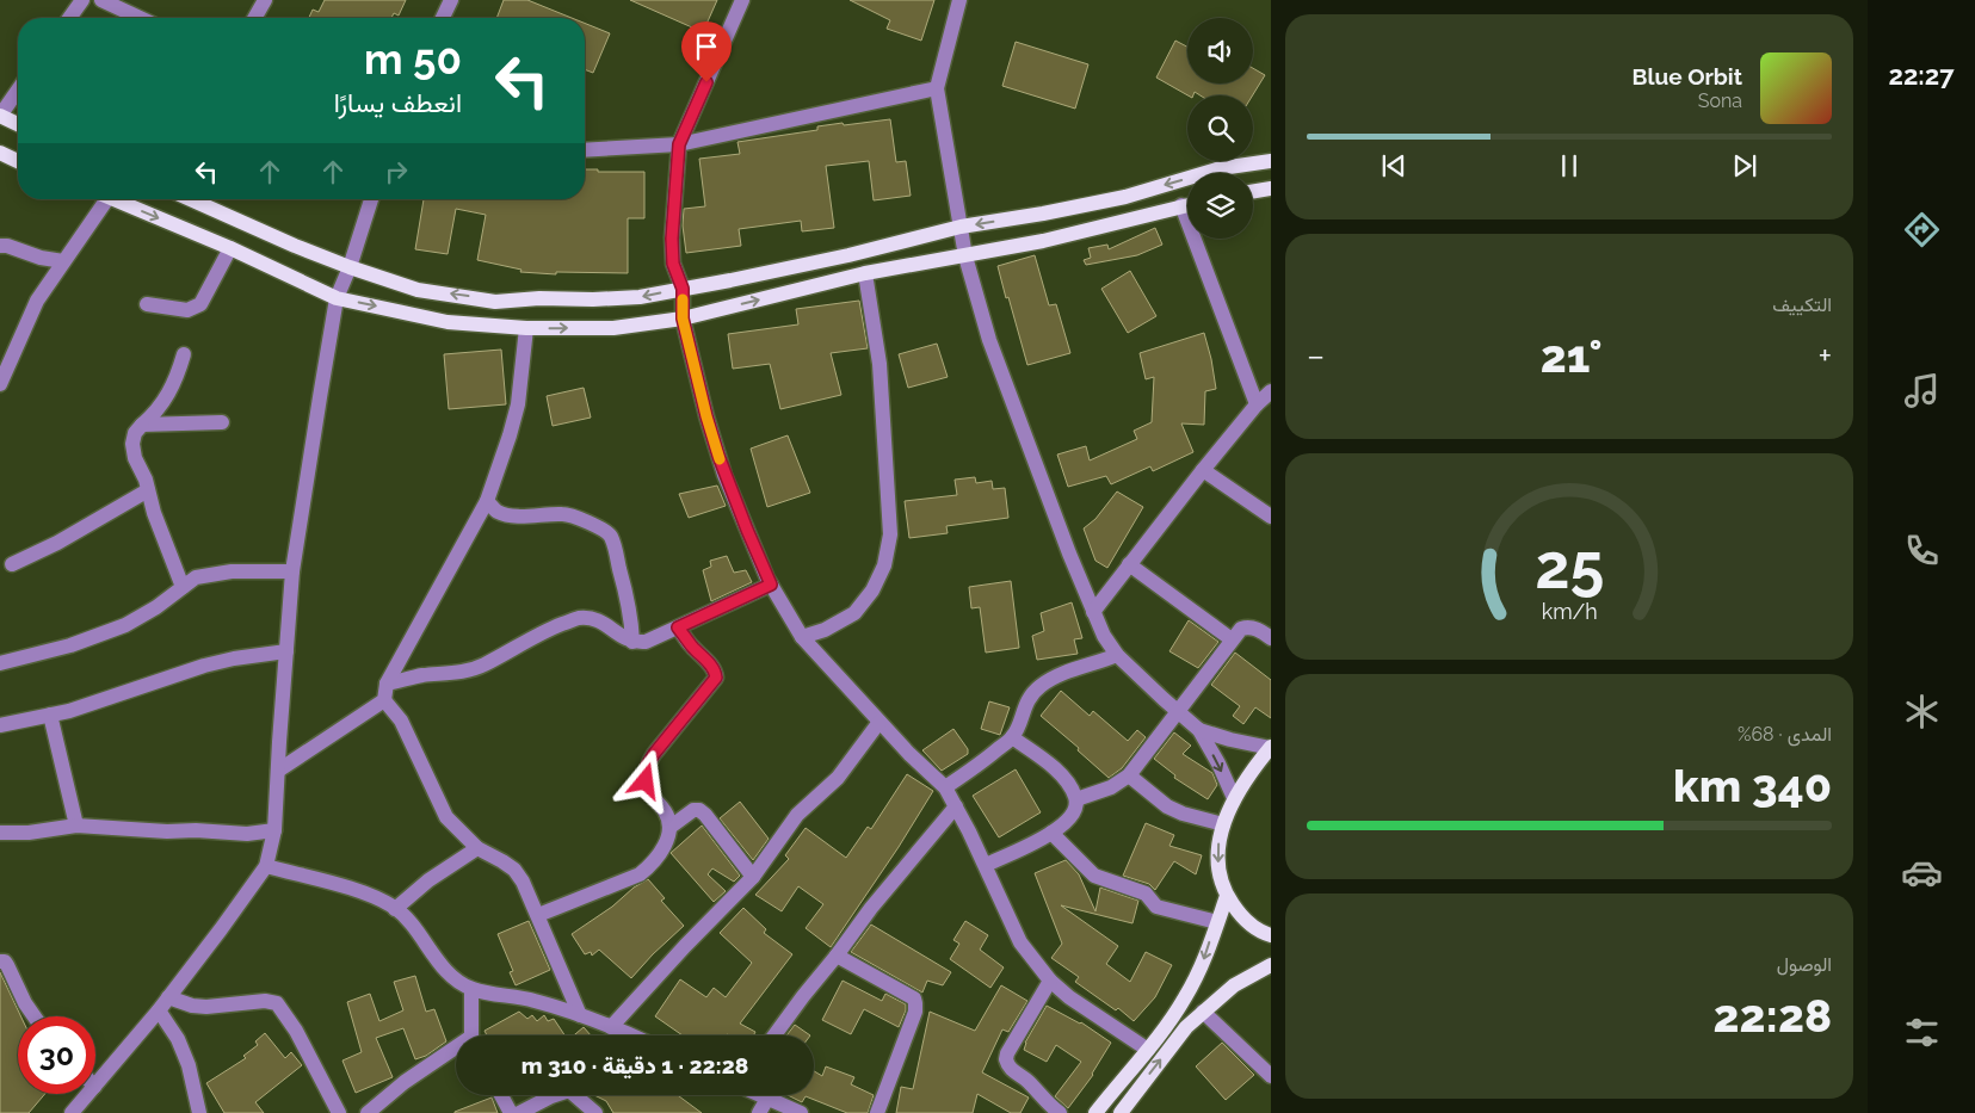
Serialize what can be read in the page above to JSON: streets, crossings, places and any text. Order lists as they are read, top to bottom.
{
  "page": {
    "tabs": "22:27",
    "turn": ["50 m", "انعطف يسارًا"],
    "song": ["Blue Orbit", "Sona"],
    "tile": [
      "التكييف",
      ["المدى · 68%", "340 km"],
      ["الوصول", "22:28"]
    ],
    "heat": ["−", "21°", "+"],
    "limit": "30",
    "trip": "22:28 · 1 دقيقة · 310 m",
    "gauge": ["25", "km/h"]
  }
}
